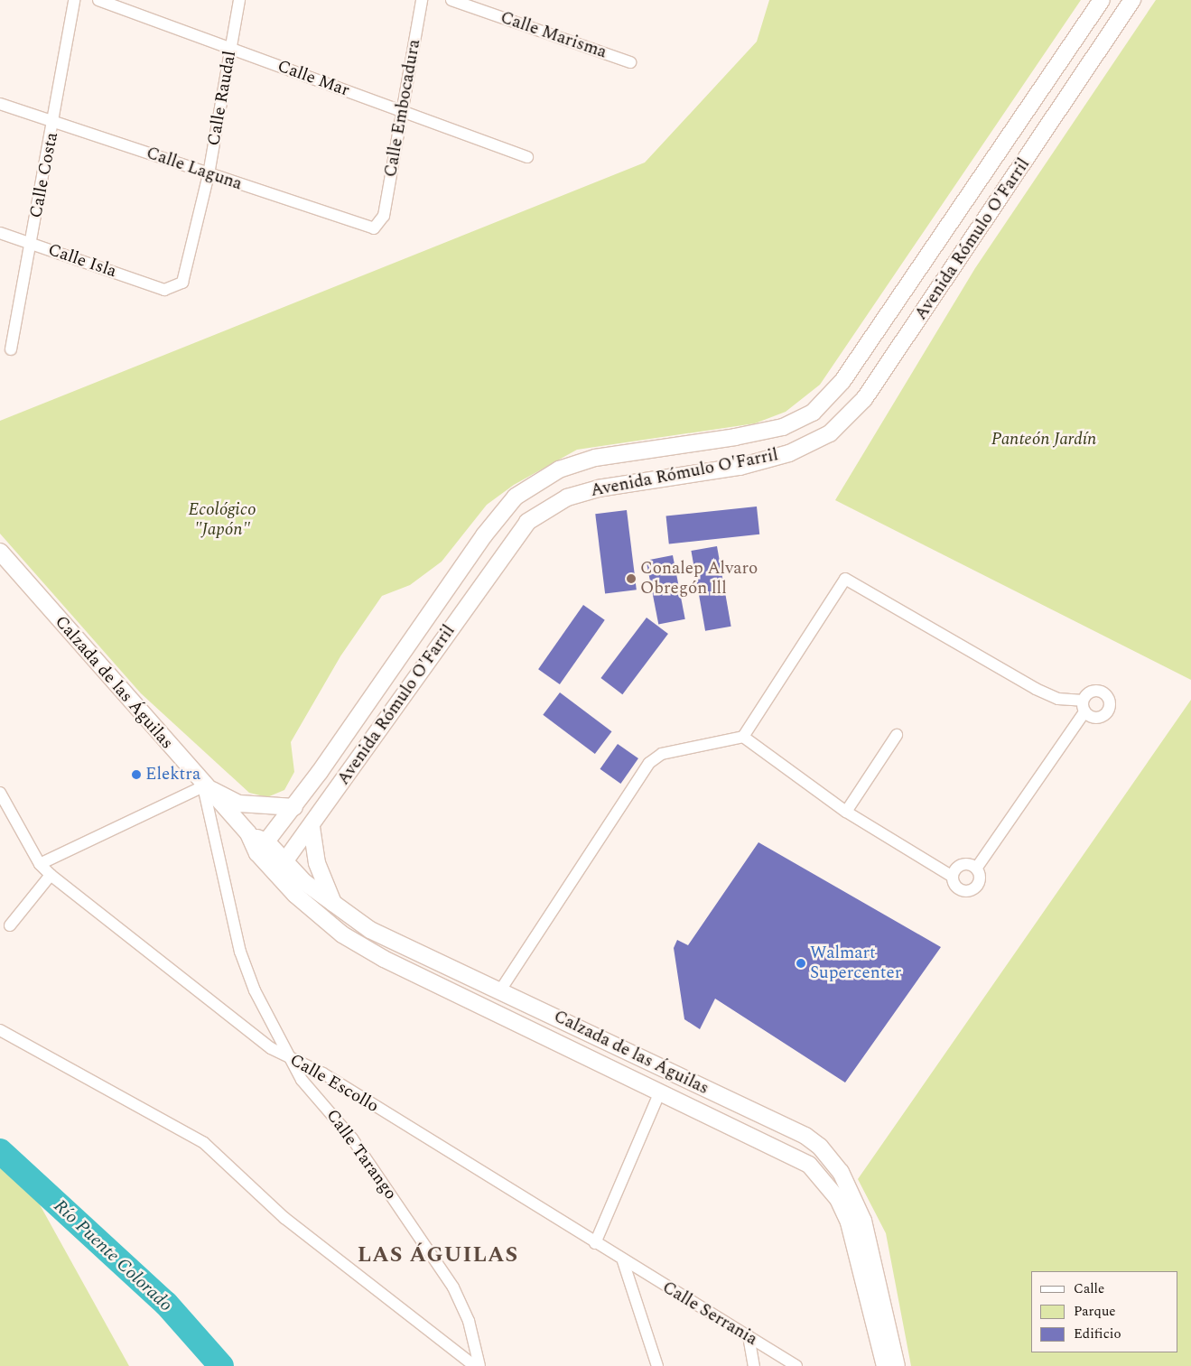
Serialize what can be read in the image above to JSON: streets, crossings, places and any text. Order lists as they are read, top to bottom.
{
  "streets": {
    "main road": ["Avenida Rómulo O'Farril", "Calzada de las Águilas"],
    "street": [
      "Calle Marisma",
      "Calle Mar",
      "Calle Raudal",
      "Calle Embocadura",
      "Calle Laguna",
      "Calle Costa",
      "Calle Isla",
      "Calle Escollo",
      "Calle Tarango",
      "Calle Serrania"
    ]
  },
  "crossings": [
    ["Calle Mar", "Calle Raudal"],
    ["Calle Mar", "Calle Embocadura"],
    ["Calle Raudal", "Calle Laguna"],
    ["Calle Raudal", "Calle Isla"],
    ["Calle Embocadura", "Calle Laguna"],
    ["Calle Laguna", "Calle Costa"],
    ["Calle Costa", "Calle Isla"],
    ["Avenida Rómulo O'Farril", "Calzada de las Águilas"],
    ["Calzada de las Águilas", "Calle Tarango"],
    ["Calle Escollo", "Calle Tarango"],
    ["Calle Escollo", "Calle Serrania"]
  ],
  "districts": ["LAS ÁGUILAS"],
  "water": ["Río Puente Colorado"],
  "parks": ["Panteón Jardín", "Ecológico \"Japón\""],
  "places": ["Conalep Alvaro Obregón lll", "Elektra", "Walmart Supercenter"],
  "legend": ["Calle", "Parque", "Edificio"]
}
